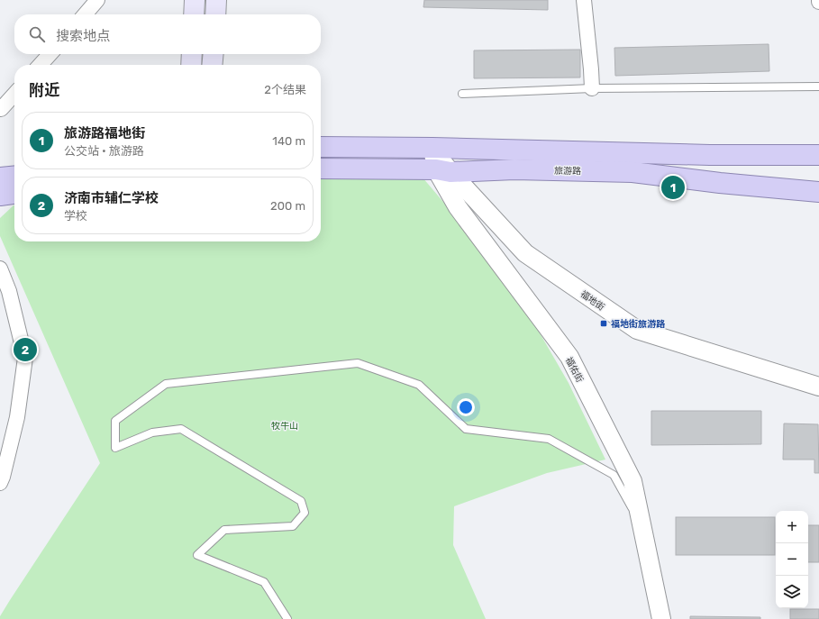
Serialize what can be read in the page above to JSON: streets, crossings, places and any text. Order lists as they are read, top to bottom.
{
  "streets": {
    "main road": ["旅游路"],
    "street": ["福地街", "福佑街"]
  },
  "crossings": [
    ["旅游路", "福地街"],
    ["旅游路", "福佑街"],
    ["福地街", "福佑街"]
  ],
  "parks": ["牧牛山"],
  "places": {
    "transit": ["福地街旅游路"]
  },
  "page": {
    "search": "搜索地点",
    "heading": ["附近", "2个结果"],
    "list": [
      {
        "mark": "1",
        "name": "旅游路福地街",
        "note": "公交站 · 旅游路",
        "value": "140 m"
      },
      {
        "mark": "2",
        "name": "济南市辅仁学校",
        "note": "学校",
        "value": "200 m"
      }
    ],
    "pins": ["1", "2"],
    "map_buttons": ["+", "−"]
  }
}
